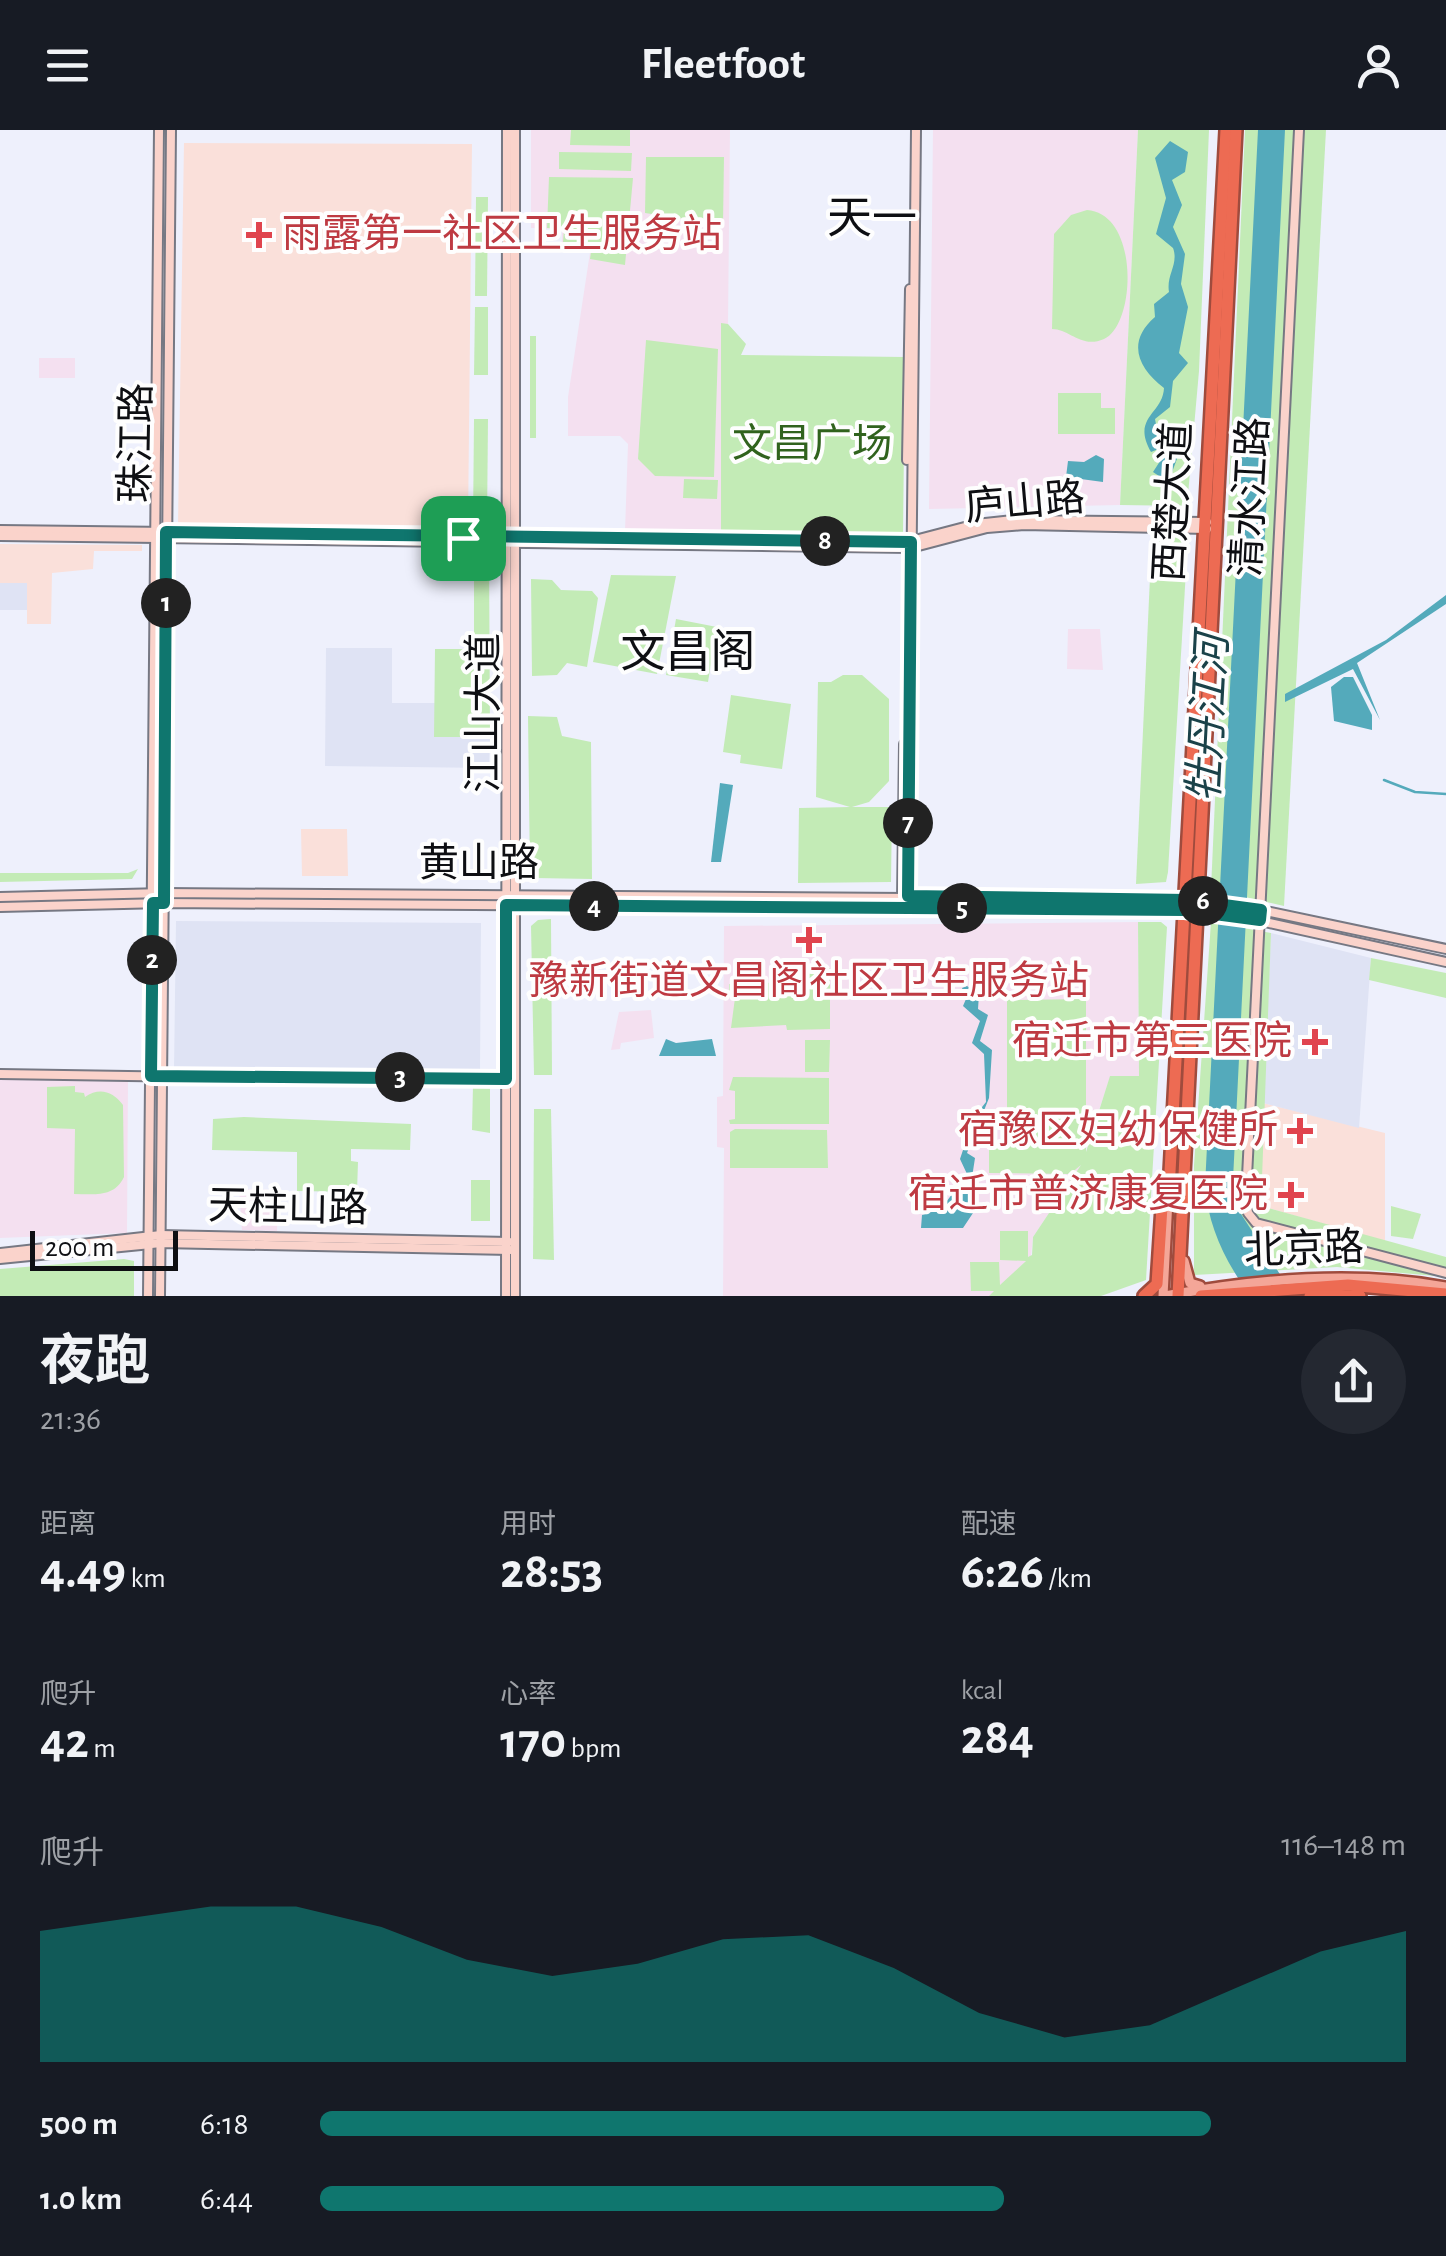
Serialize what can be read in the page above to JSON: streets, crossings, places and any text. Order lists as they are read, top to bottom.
{
  "streets": {
    "highway": ["西楚大道"],
    "main road": ["北京路"],
    "street": [
      "珠江路",
      "清水江路",
      "庐山路",
      "江山大道",
      "黄山路",
      "天柱山路"
    ]
  },
  "crossings": [
    ["珠江路", "庐山路"],
    ["珠江路", "黄山路"],
    ["珠江路", "天柱山路"],
    ["西楚大道", "庐山路"],
    ["西楚大道", "黄山路"],
    ["西楚大道", "北京路"],
    ["庐山路", "江山大道"],
    ["江山大道", "黄山路"],
    ["江山大道", "天柱山路"]
  ],
  "districts": ["天一", "文昌阁"],
  "water": ["牡丹江河"],
  "parks": ["文昌广场"],
  "places": {
    "health": [
      "雨露第一社区卫生服务站",
      "豫新街道文昌阁社区卫生服务站",
      "宿迁市第三医院",
      "宿豫区妇幼保健所",
      "宿迁市普济康复医院"
    ]
  },
  "scale_bar": "200 m",
  "page": {
    "header": "Fleetfoot",
    "pins": [
      "8",
      "1",
      "7",
      "6",
      "4",
      "5",
      "2",
      "3"
    ],
    "scale": "200 m",
    "heading": ["夜跑", "21:36"],
    "stats": [
      ["距离", "4.49 km"],
      ["用时", "28:53"],
      ["配速", "6:26 /km"],
      ["爬升", "42 m"],
      ["心率", "170 bpm"],
      ["kcal", "284"]
    ],
    "chart": ["爬升", "116–148 m"],
    "list": [
      {
        "name": "500 m",
        "note": "6:18"
      },
      {
        "name": "1.0 km",
        "note": "6:44"
      }
    ]
  }
}
